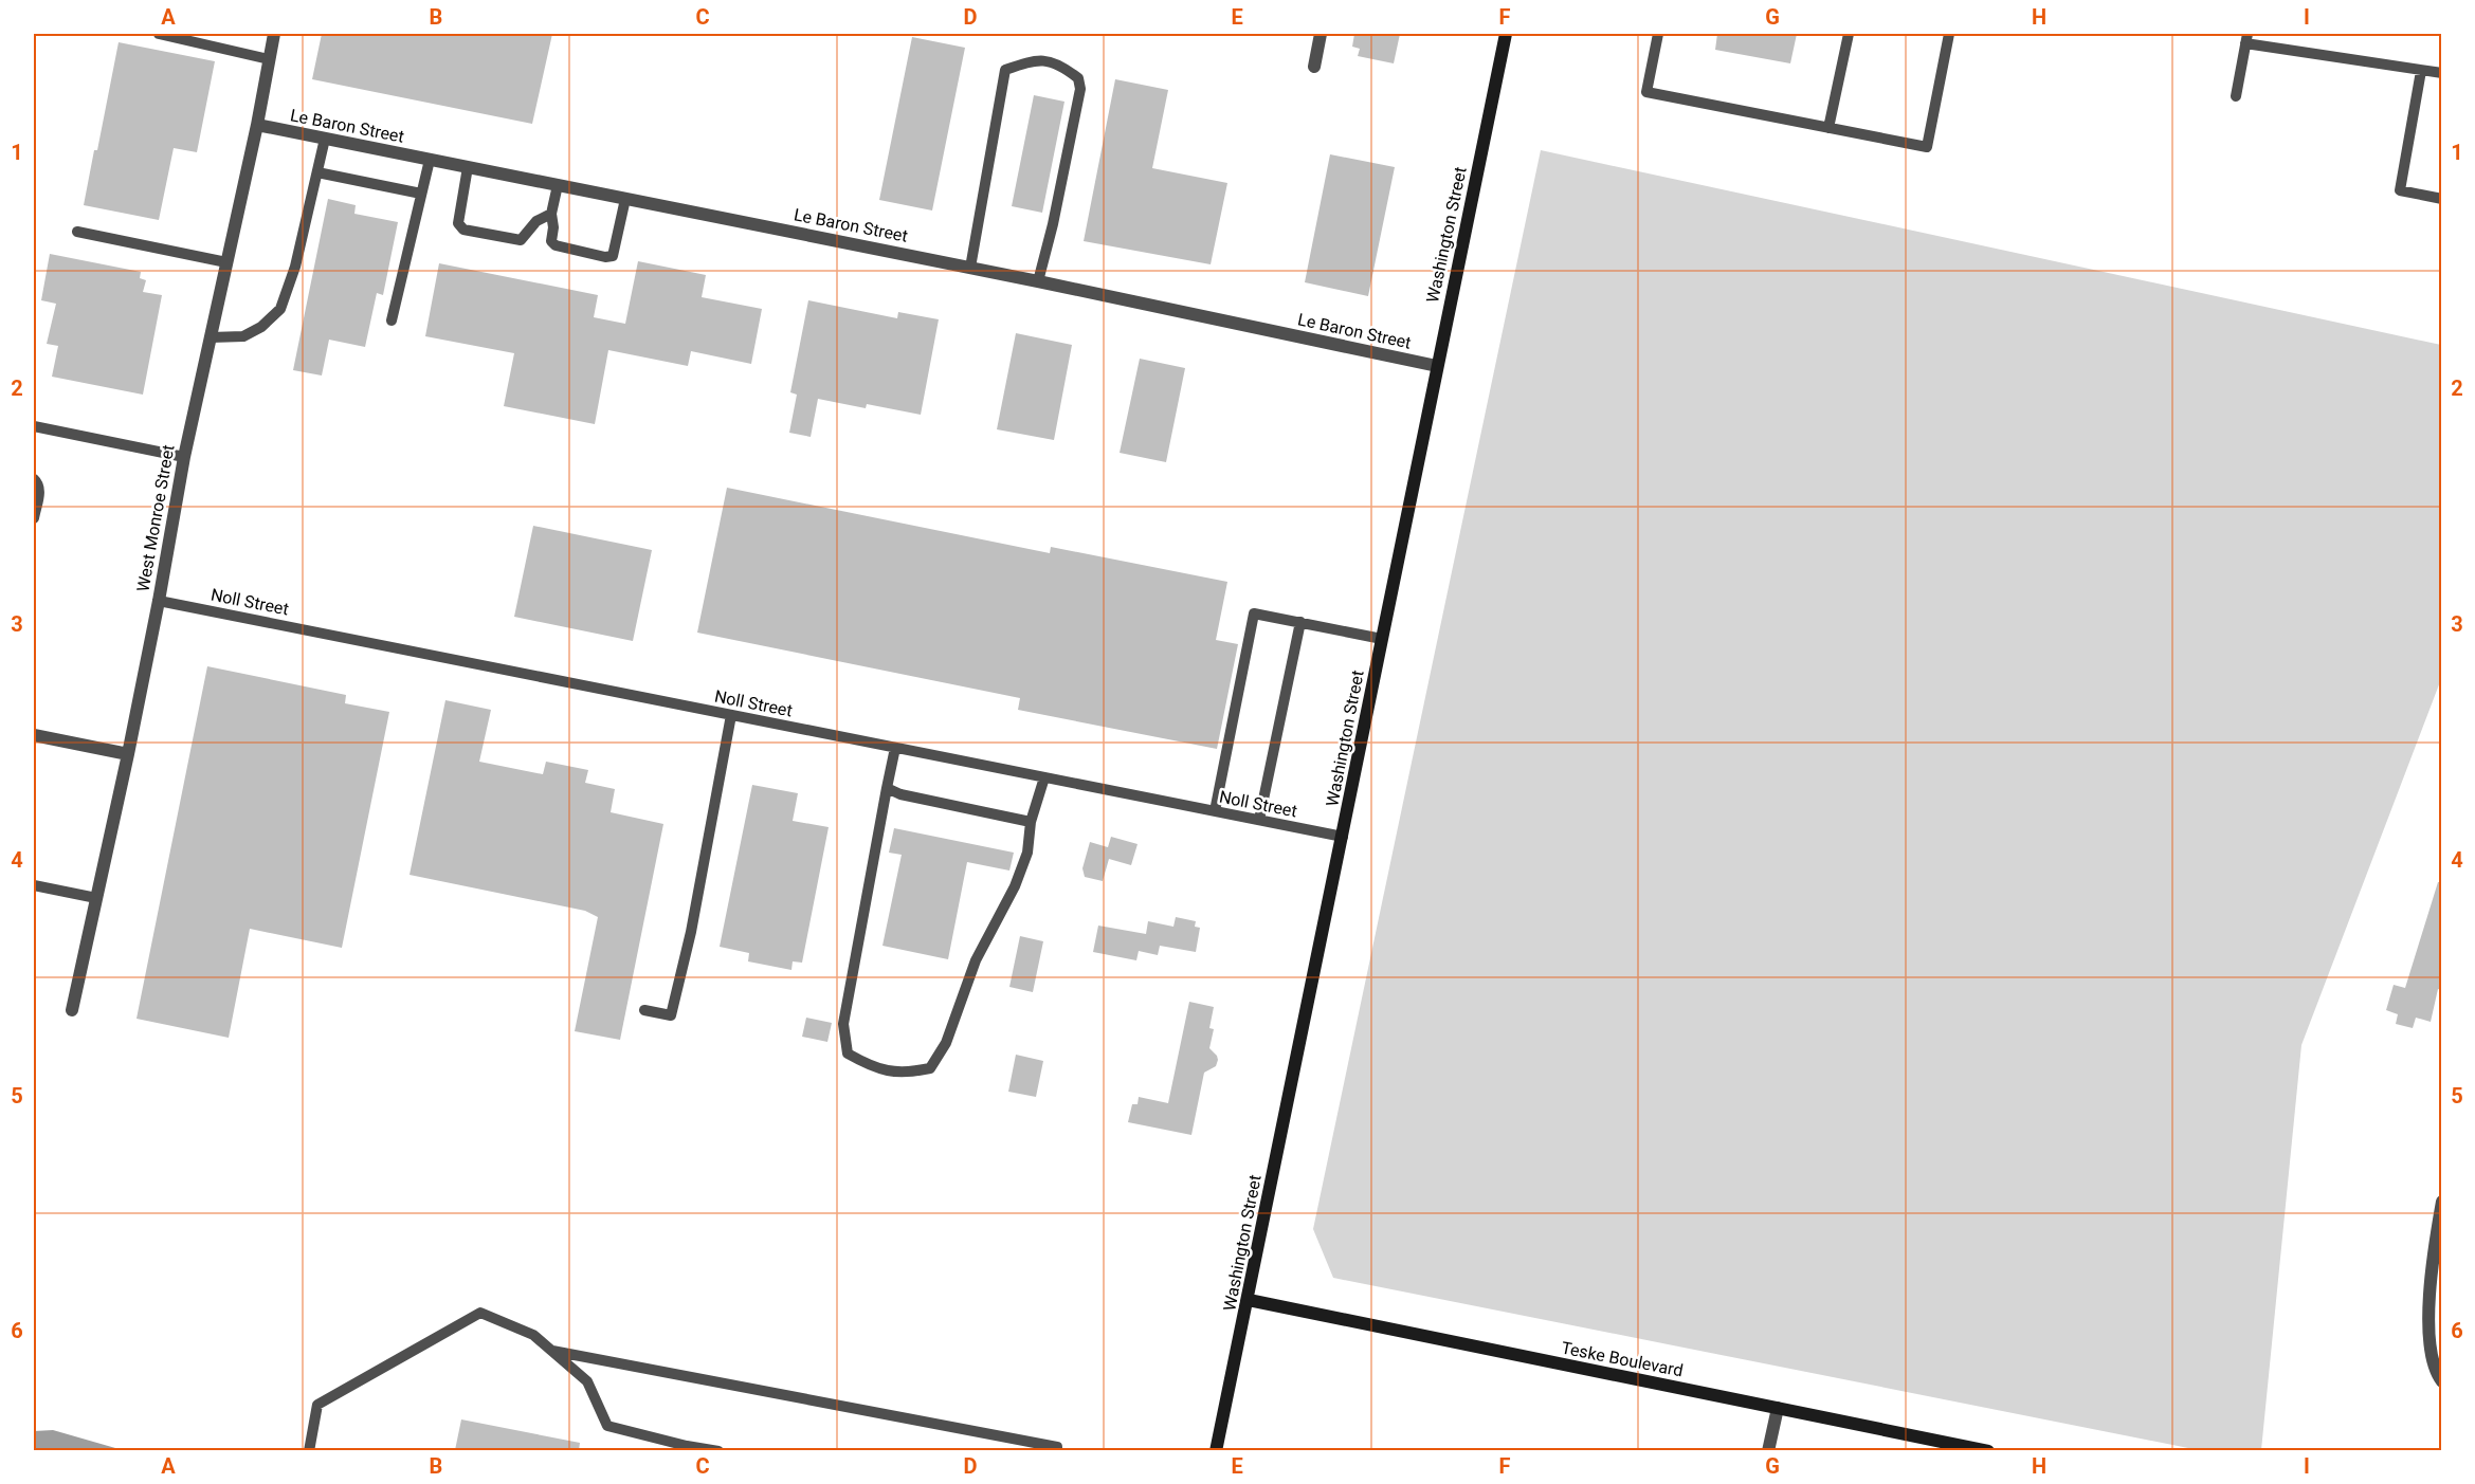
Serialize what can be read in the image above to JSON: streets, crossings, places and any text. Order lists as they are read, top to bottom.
{
  "streets": {
    "main road": ["Washington Street", "Teske Boulevard"],
    "street": ["Le Baron Street", "West Monroe Street"],
    "lane": ["Noll Street"]
  },
  "crossings": [
    ["Le Baron Street", "Washington Street"],
    ["Le Baron Street", "West Monroe Street"],
    ["Washington Street", "Noll Street"],
    ["Washington Street", "Teske Boulevard"],
    ["West Monroe Street", "Noll Street"]
  ],
  "grid": {
    "columns": [
      "A",
      "B",
      "C",
      "D",
      "E",
      "F",
      "G",
      "H",
      "I"
    ],
    "rows": [
      "1",
      "2",
      "3",
      "4",
      "5",
      "6"
    ]
  }
}
